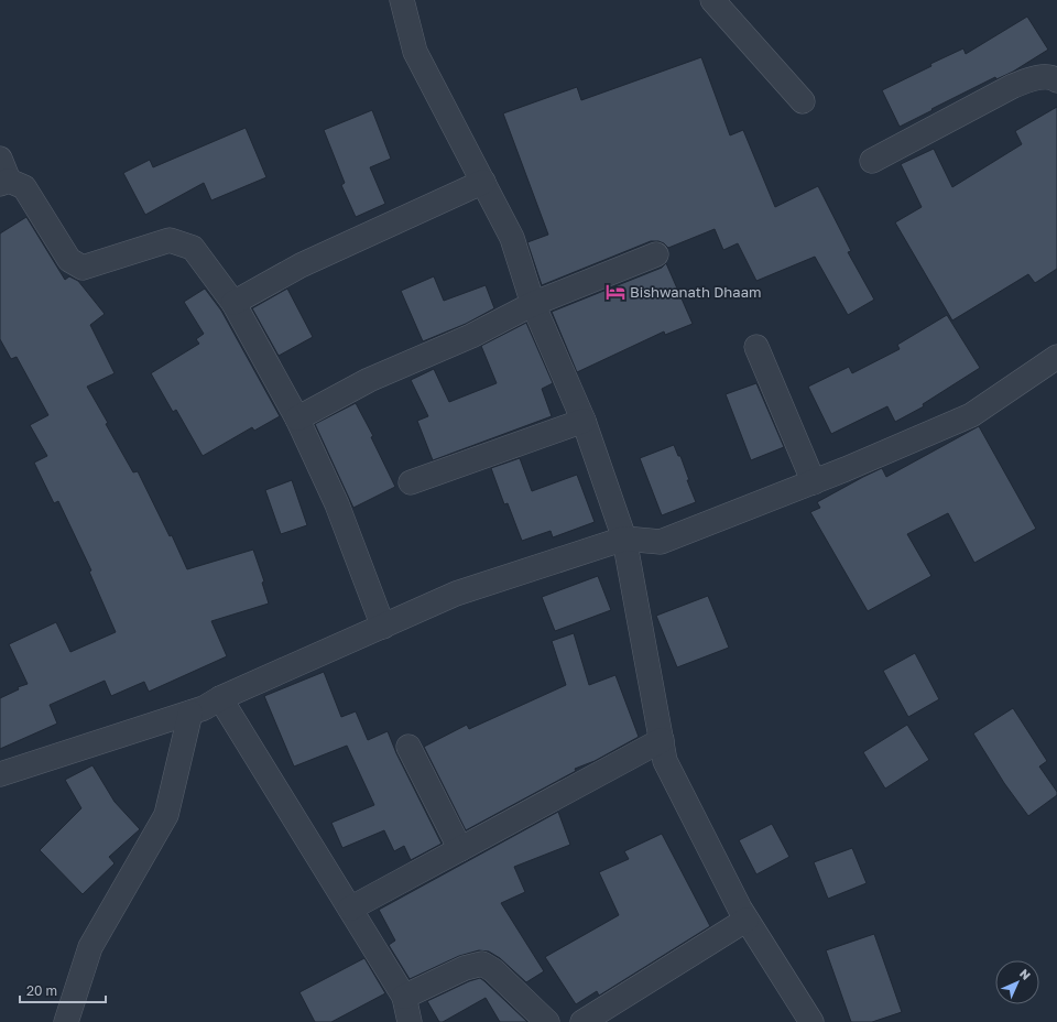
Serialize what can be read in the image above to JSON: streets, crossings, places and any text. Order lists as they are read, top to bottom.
{
  "places": {
    "hotel": ["Bishwanath Dhaam"]
  },
  "scale_bar": "20 m",
  "north": "top right"
}
